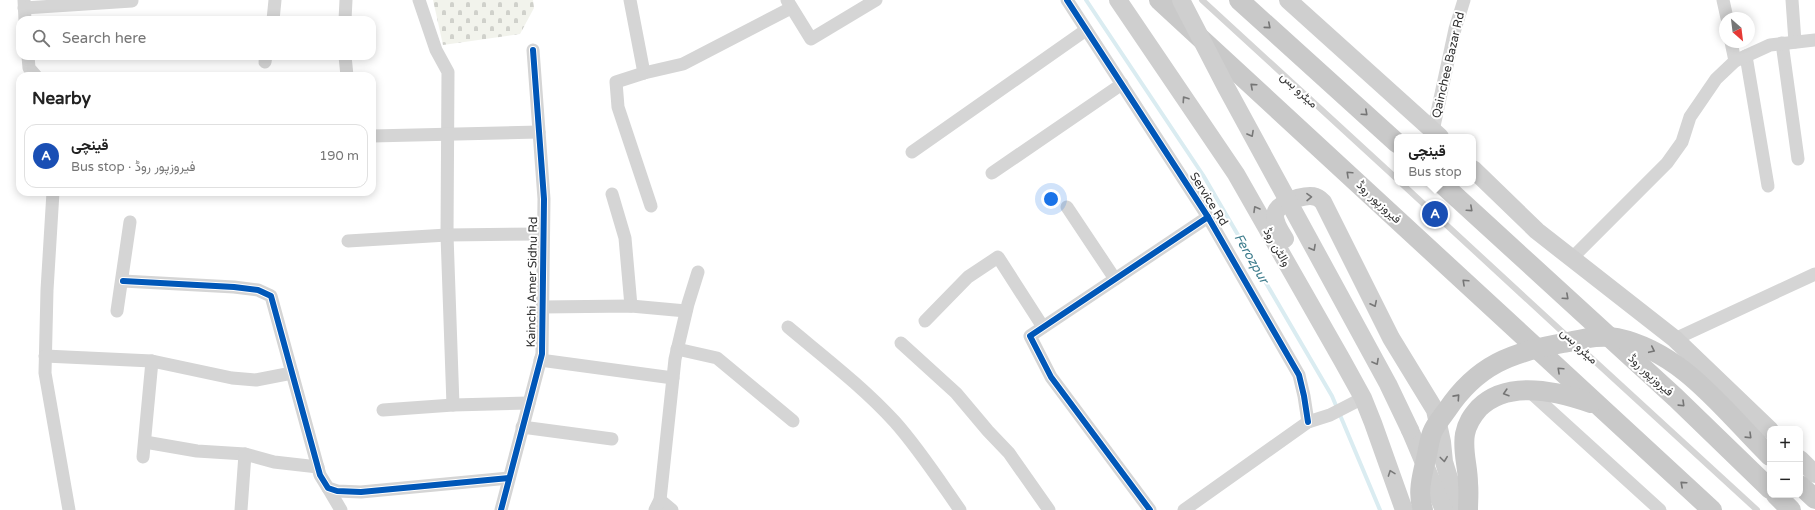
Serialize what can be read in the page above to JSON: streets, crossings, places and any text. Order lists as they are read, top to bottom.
{
  "streets": {
    "main road": ["فیروزپور روڈ", "والٹن روڈ"],
    "street": ["Qainchee Bazar Rd", "Service Rd", "Kainchi Amer Sidhu Rd"],
    "lane": ["میٹرو بس"]
  },
  "water": ["Ferozpur"],
  "north": "bottom right",
  "page": {
    "search": "Search here",
    "heading": "Nearby",
    "list": [
      {
        "mark": "A",
        "name": "قینچی",
        "note": "Bus stop · فیروزپور روڈ",
        "value": "190 m"
      }
    ],
    "popup": ["قینچی", "Bus stop"],
    "pins": "A",
    "map_buttons": ["+", "−"]
  }
}
